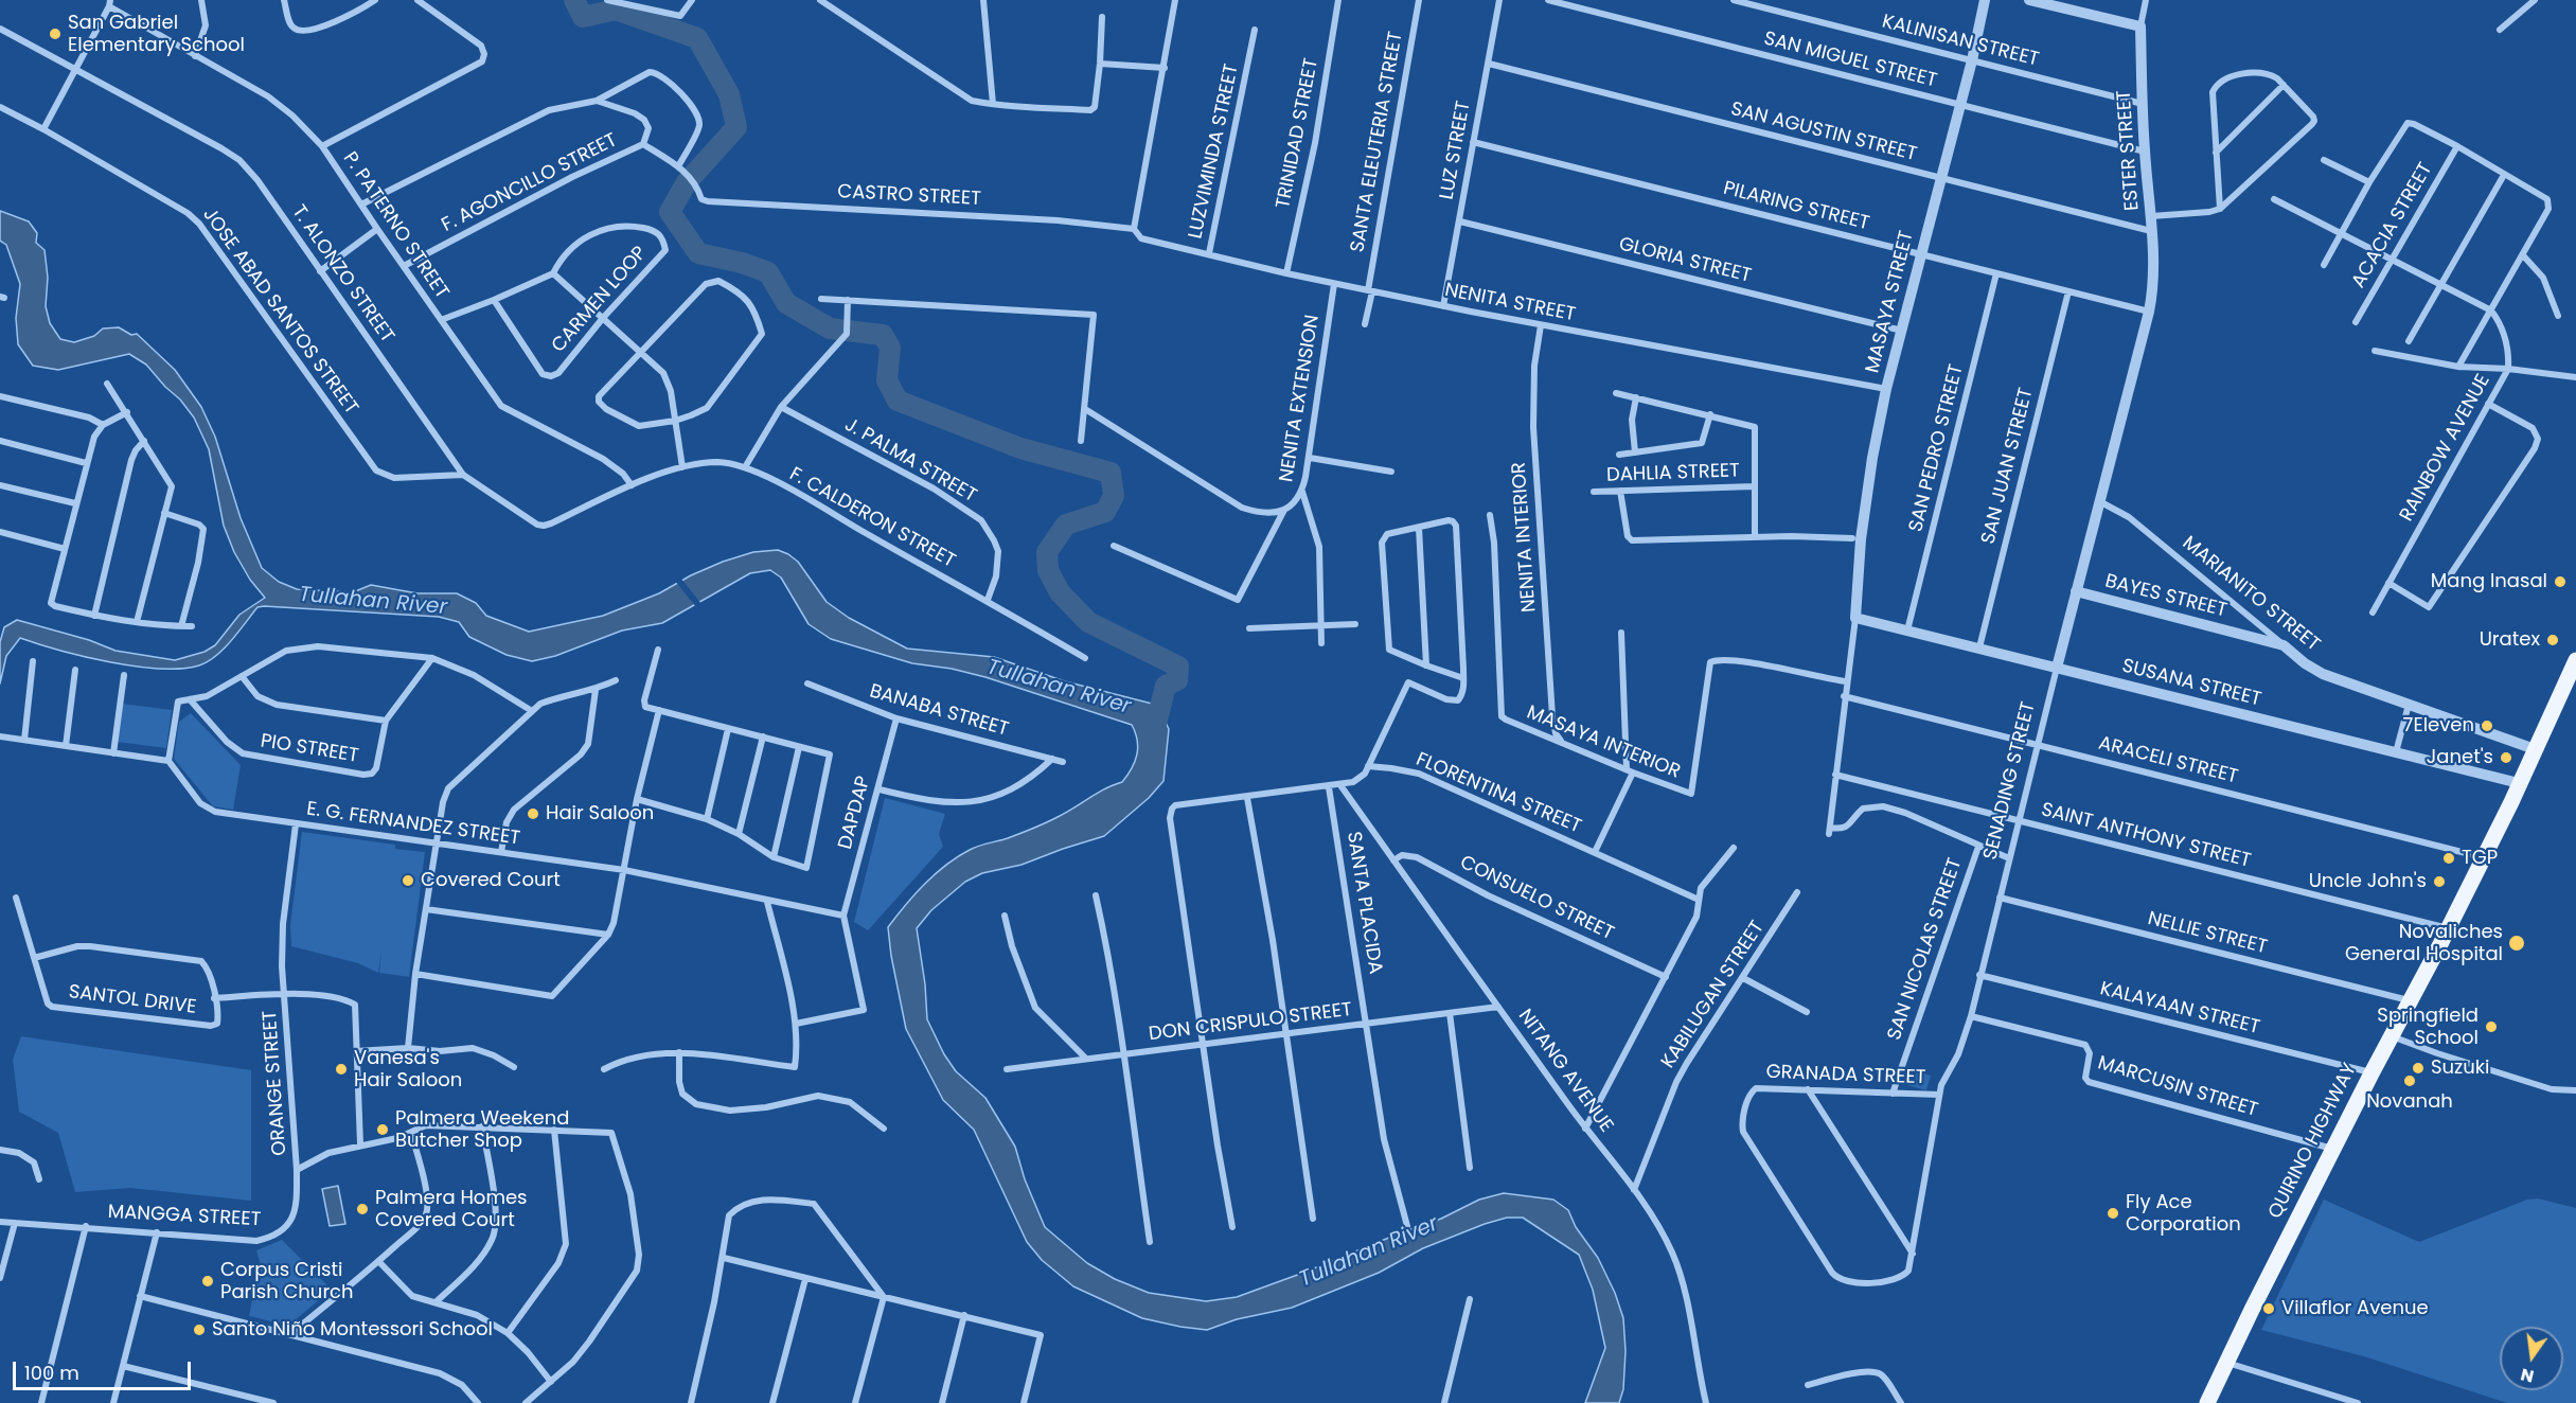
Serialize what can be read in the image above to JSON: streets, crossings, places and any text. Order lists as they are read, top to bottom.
{
  "streets": {
    "main road": ["QUIRINO HIGHWAY"],
    "street": [
      "KALINISAN STREET",
      "SAN MIGUEL STREET",
      "SAN AGUSTIN STREET",
      "TRINIDAD STREET",
      "SANTA ELEUTERIA STREET",
      "LUZ STREET",
      "ESTER STREET",
      "LUZVIMINDA STREET",
      "F. AGONCILLO STREET",
      "CASTRO STREET",
      "PILARING STREET",
      "P. PATERNO STREET",
      "ACACIA STREET",
      "GLORIA STREET",
      "T. ALONZO STREET",
      "CARMEN LOOP",
      "MASAYA STREET",
      "NENITA STREET",
      "JOSE ABAD SANTOS STREET",
      "NENITA EXTENSION",
      "SAN PEDRO STREET",
      "RAINBOW AVENUE",
      "J. PALMA STREET",
      "SAN JUAN STREET",
      "DAHLIA STREET",
      "F. CALDERON STREET",
      "NENITA INTERIOR",
      "MARIANITO STREET",
      "BAYES STREET",
      "SUSANA STREET",
      "BANABA STREET",
      "MASAYA INTERIOR",
      "PIO STREET",
      "ARACELI STREET",
      "SENADING STREET",
      "FLORENTINA STREET",
      "DAPDAP",
      "E. G. FERNANDEZ STREET",
      "SAINT ANTHONY STREET",
      "CONSUELO STREET",
      "SANTA PLACIDA",
      "NELLIE STREET",
      "SAN NICOLAS STREET",
      "KABILUGAN STREET",
      "SANTOL DRIVE",
      "KALAYAAN STREET",
      "DON CRISPULO STREET",
      "NITANG AVENUE",
      "GRANADA STREET",
      "ORANGE STREET",
      "MARCUSIN STREET",
      "MANGGA STREET"
    ]
  },
  "crossings": [
    ["KALINISAN STREET", "ESTER STREET"],
    ["KALINISAN STREET", "MASAYA STREET"],
    ["SAN MIGUEL STREET", "ESTER STREET"],
    ["SAN MIGUEL STREET", "MASAYA STREET"],
    ["SAN AGUSTIN STREET", "LUZ STREET"],
    ["SAN AGUSTIN STREET", "ESTER STREET"],
    ["SAN AGUSTIN STREET", "MASAYA STREET"],
    ["TRINIDAD STREET", "NENITA STREET"],
    ["SANTA ELEUTERIA STREET", "NENITA STREET"],
    ["LUZ STREET", "PILARING STREET"],
    ["LUZ STREET", "GLORIA STREET"],
    ["LUZ STREET", "NENITA STREET"],
    ["ESTER STREET", "SENADING STREET"],
    ["LUZVIMINDA STREET", "NENITA STREET"],
    ["F. AGONCILLO STREET", "P. PATERNO STREET"],
    ["CASTRO STREET", "NENITA STREET"],
    ["PILARING STREET", "MASAYA STREET"],
    ["PILARING STREET", "SAN PEDRO STREET"],
    ["PILARING STREET", "SAN JUAN STREET"],
    ["PILARING STREET", "SENADING STREET"],
    ["P. PATERNO STREET", "T. ALONZO STREET"],
    ["P. PATERNO STREET", "F. CALDERON STREET"],
    ["GLORIA STREET", "MASAYA STREET"],
    ["T. ALONZO STREET", "JOSE ABAD SANTOS STREET"],
    ["T. ALONZO STREET", "F. CALDERON STREET"],
    ["MASAYA STREET", "NENITA STREET"],
    ["MASAYA STREET", "SUSANA STREET"],
    ["NENITA STREET", "NENITA EXTENSION"],
    ["NENITA STREET", "NENITA INTERIOR"],
    ["SAN PEDRO STREET", "SUSANA STREET"],
    ["J. PALMA STREET", "F. CALDERON STREET"],
    ["SAN JUAN STREET", "SUSANA STREET"],
    ["NENITA INTERIOR", "MASAYA INTERIOR"],
    ["MARIANITO STREET", "BAYES STREET"],
    ["MARIANITO STREET", "SENADING STREET"],
    ["MARIANITO STREET", "QUIRINO HIGHWAY"],
    ["BAYES STREET", "SENADING STREET"],
    ["SUSANA STREET", "SENADING STREET"],
    ["SUSANA STREET", "QUIRINO HIGHWAY"],
    ["BANABA STREET", "DAPDAP"],
    ["ARACELI STREET", "SENADING STREET"],
    ["ARACELI STREET", "QUIRINO HIGHWAY"],
    ["SENADING STREET", "SAINT ANTHONY STREET"],
    ["SENADING STREET", "NELLIE STREET"],
    ["SENADING STREET", "SAN NICOLAS STREET"],
    ["SENADING STREET", "KALAYAAN STREET"],
    ["SENADING STREET", "GRANADA STREET"],
    ["SENADING STREET", "MARCUSIN STREET"],
    ["DAPDAP", "E. G. FERNANDEZ STREET"],
    ["E. G. FERNANDEZ STREET", "ORANGE STREET"],
    ["SAINT ANTHONY STREET", "QUIRINO HIGHWAY"],
    ["CONSUELO STREET", "NITANG AVENUE"],
    ["SANTA PLACIDA", "DON CRISPULO STREET"],
    ["NELLIE STREET", "QUIRINO HIGHWAY"],
    ["SAN NICOLAS STREET", "GRANADA STREET"],
    ["KABILUGAN STREET", "NITANG AVENUE"],
    ["KALAYAAN STREET", "QUIRINO HIGHWAY"],
    ["DON CRISPULO STREET", "NITANG AVENUE"],
    ["ORANGE STREET", "MANGGA STREET"],
    ["MARCUSIN STREET", "QUIRINO HIGHWAY"]
  ],
  "water": ["Tullahan River"],
  "places": [
    "San Gabriel Elementary School",
    "Mang Inasal",
    "Uratex",
    "7Eleven",
    "Janet's",
    "Hair Saloon",
    "TGP",
    "Covered Court",
    "Uncle John's",
    "Novaliches General Hospital",
    "Springfield School",
    "Suzuki",
    "Vanesa's Hair Saloon",
    "Novanah",
    "Palmera Weekend Butcher Shop",
    "Palmera Homes Covered Court",
    "Fly Ace Corporation",
    "Corpus Cristi Parish Church",
    "Villaflor Avenue",
    "Santo Niño Montessori School"
  ],
  "scale_bar": "100 m",
  "north": "bottom"
}
